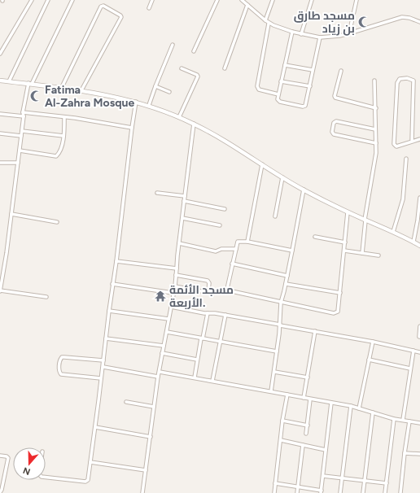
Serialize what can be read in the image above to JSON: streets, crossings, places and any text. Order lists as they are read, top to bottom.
{
  "places": {
    "mosque": ["مسجد طارق بن زياد", "Fatima Al-Zahra Mosque"],
    "temple": ["مسجد الأئمة الأربعة."]
  },
  "north": "bottom"
}
